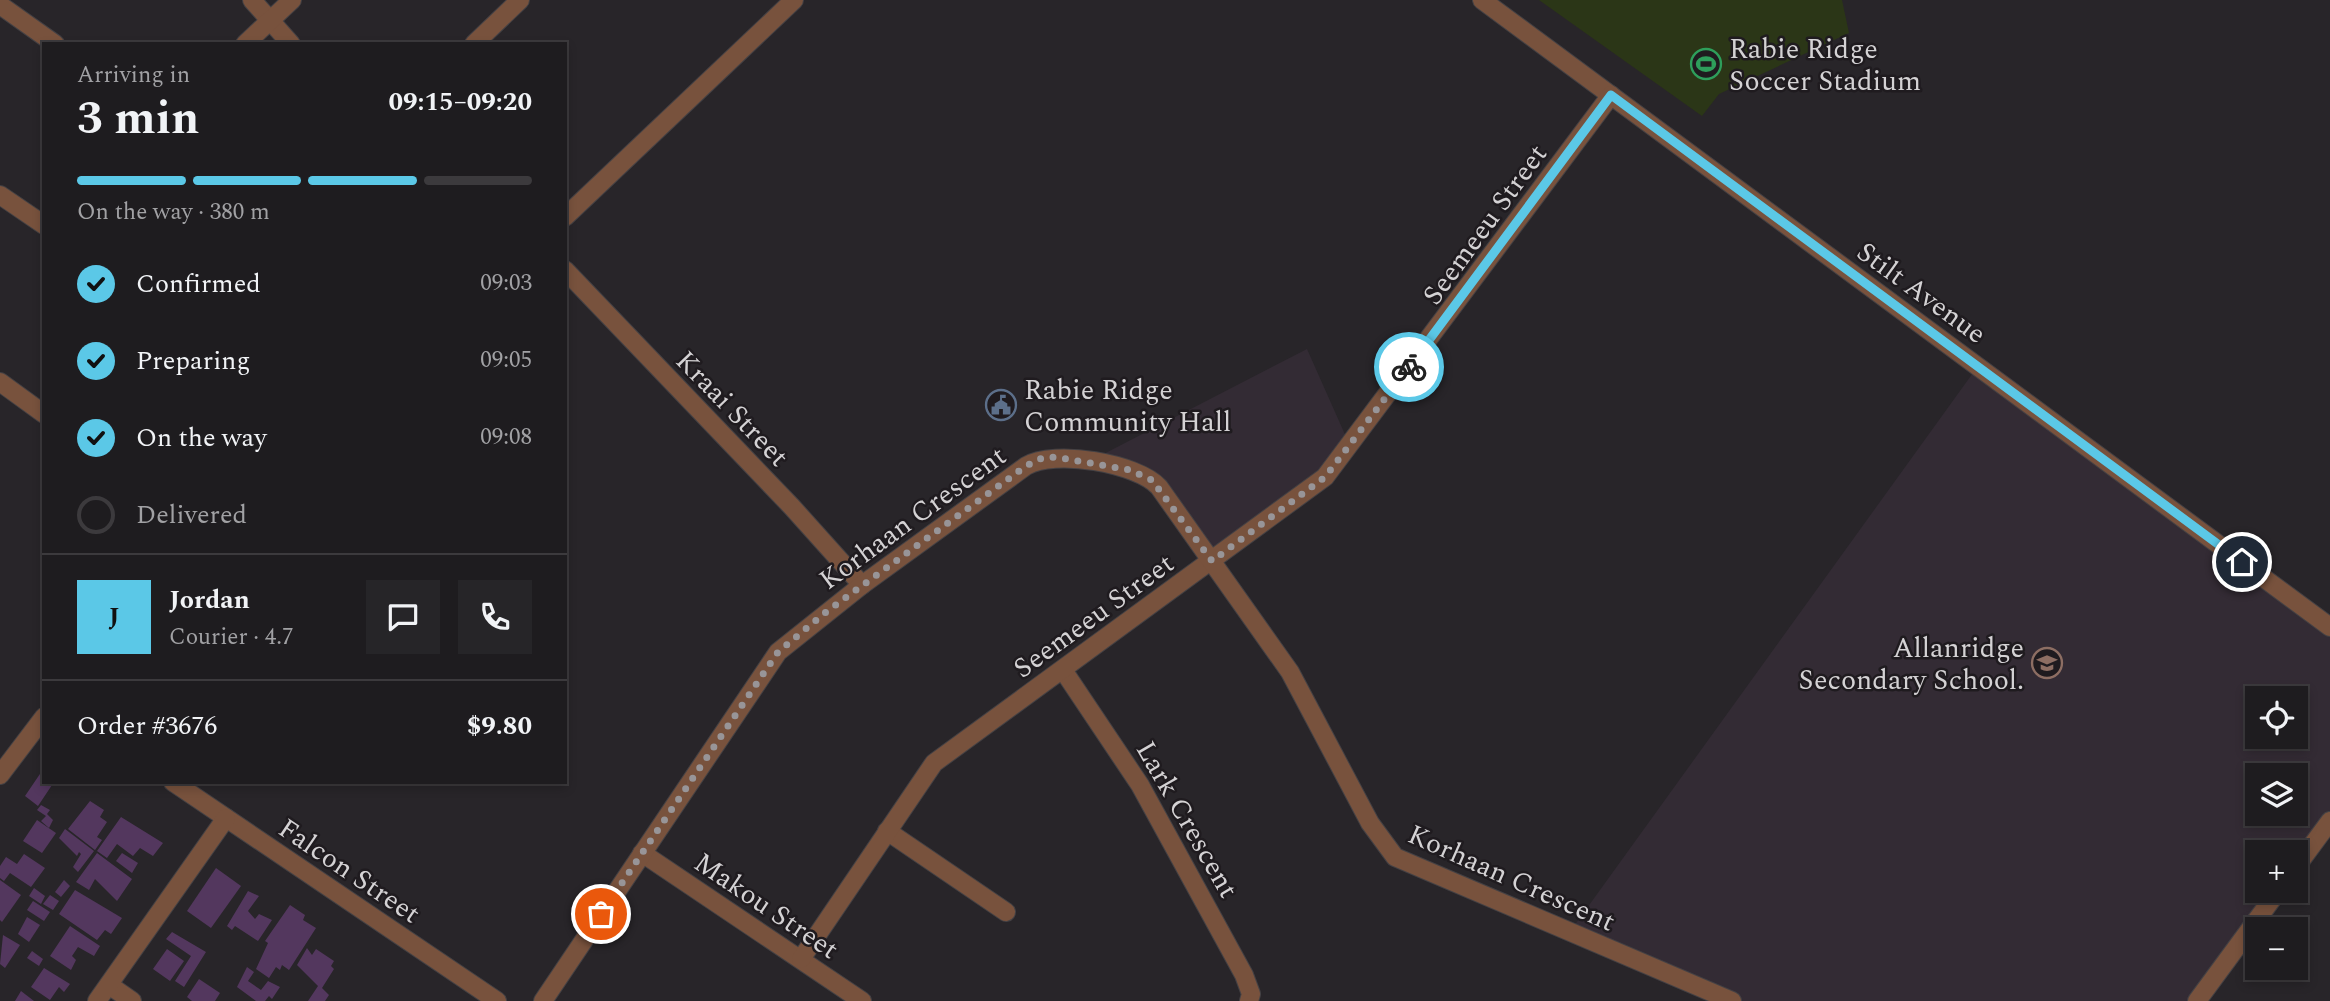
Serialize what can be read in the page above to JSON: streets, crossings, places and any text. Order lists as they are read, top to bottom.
{
  "streets": {
    "street": [
      "Seemeeu Street",
      "Stilt Avenue",
      "Kraai Street",
      "Korhaan Crescent",
      "Lark Crescent",
      "Falcon Street",
      "Makou Street"
    ]
  },
  "crossings": [
    ["Seemeeu Street", "Stilt Avenue"],
    ["Seemeeu Street", "Korhaan Crescent"],
    ["Seemeeu Street", "Lark Crescent"],
    ["Seemeeu Street", "Makou Street"],
    ["Kraai Street", "Korhaan Crescent"],
    ["Korhaan Crescent", "Makou Street"]
  ],
  "places": {
    "sports": ["Rabie Ridge Soccer Stadium"],
    "public building": ["Rabie Ridge Community Hall"],
    "school or university": ["Allanridge Secondary School."]
  },
  "page": {
    "heading": ["3 min", "Arriving in", "09:15–09:20"],
    "panel": [
      "Jordan",
      "Courier · 4.7",
      "Order #3676",
      "$9.80"
    ],
    "bar": "On the way · 380 m",
    "list": [
      ["Confirmed", "09:03"],
      ["Preparing", "09:05"],
      ["On the way", "09:08"],
      "Delivered"
    ],
    "round": "J",
    "map_buttons": ["+", "−"]
  }
}
